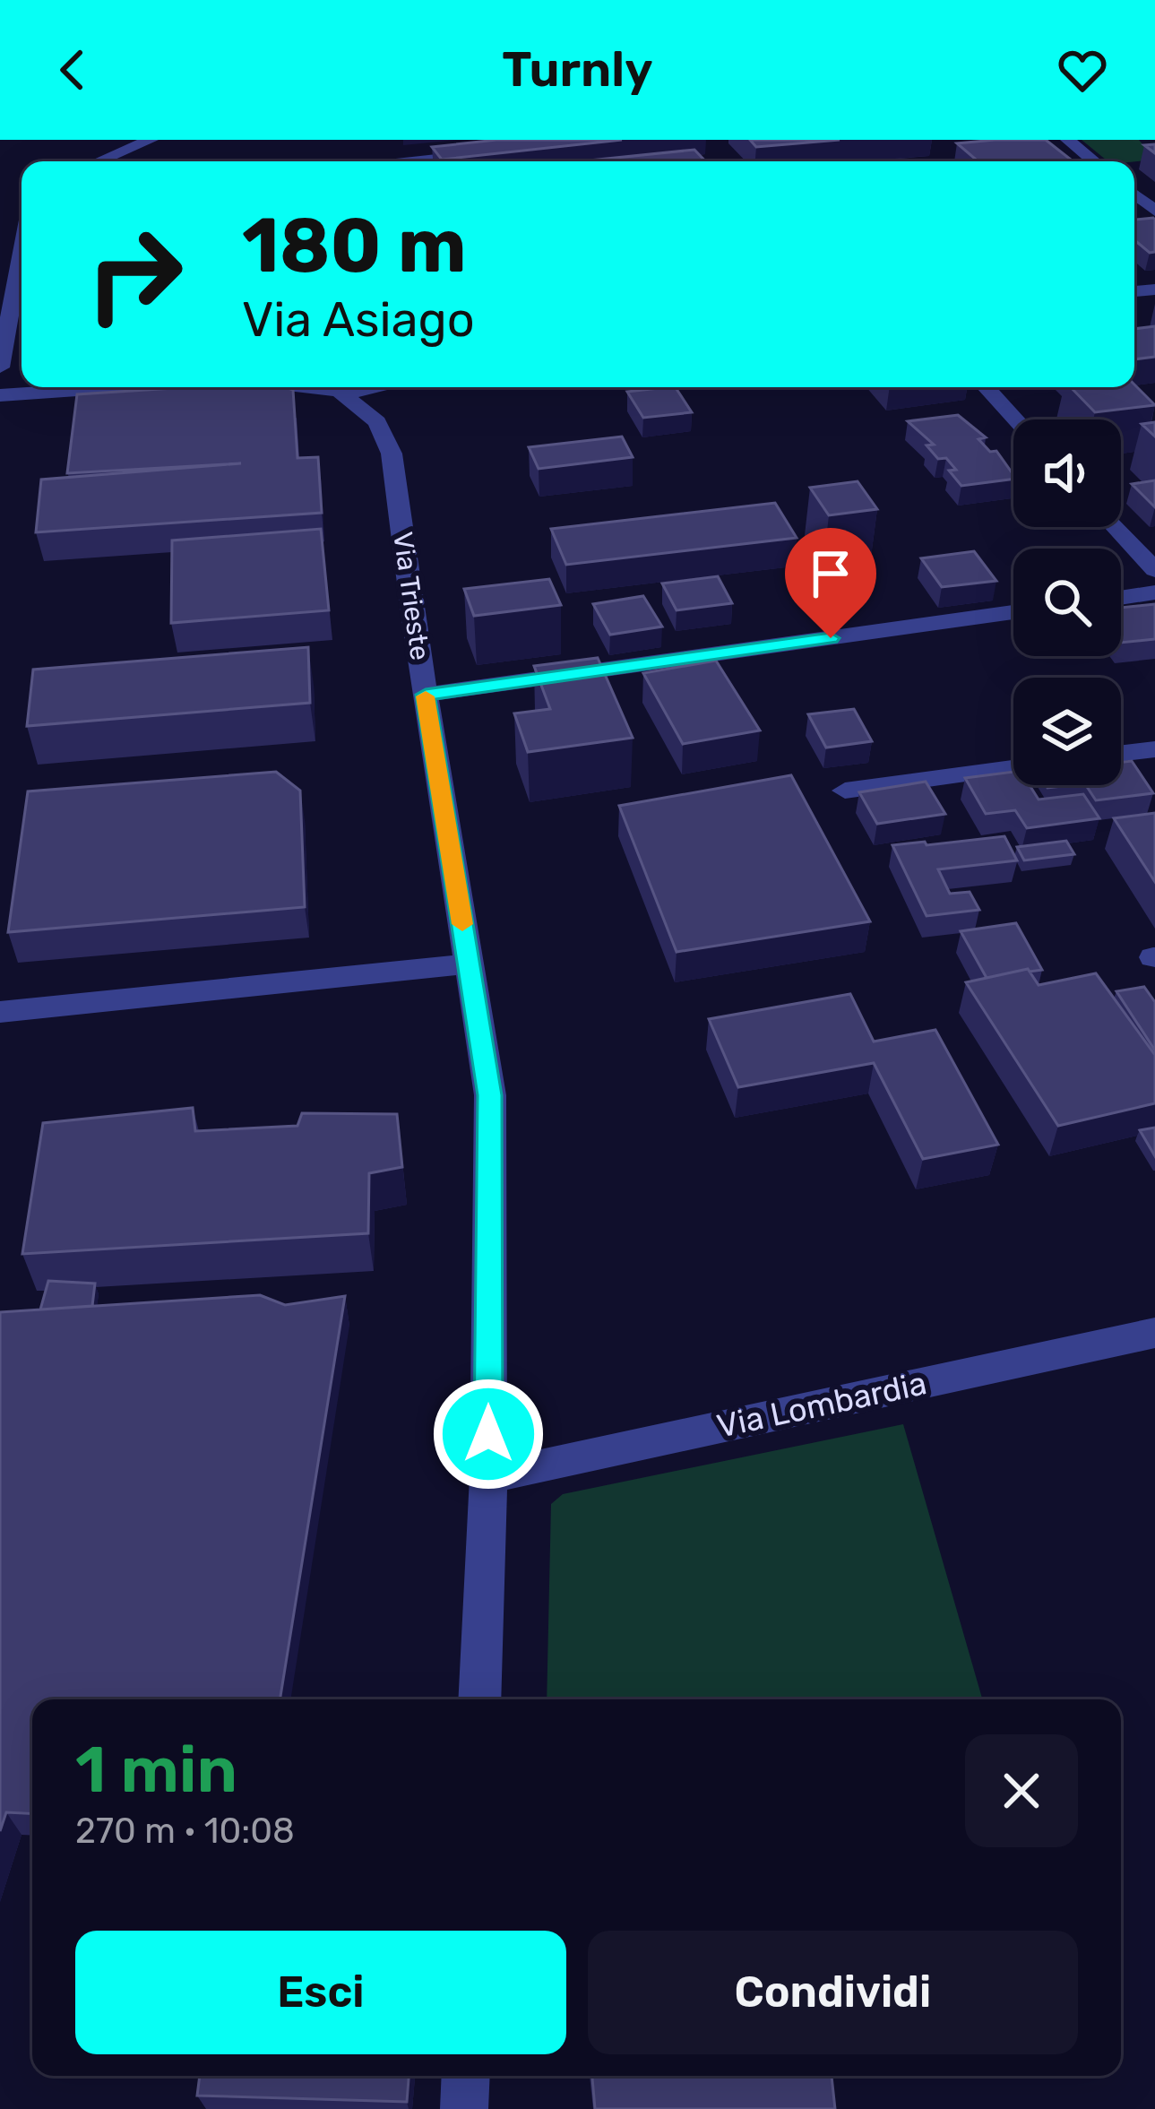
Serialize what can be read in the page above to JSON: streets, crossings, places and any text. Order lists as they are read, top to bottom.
{
  "streets": {
    "street": ["Via Trieste", "Via Lombardia"]
  },
  "crossings": [
    ["Via Trieste", "Via Lombardia"]
  ],
  "page": {
    "header": "Turnly",
    "turn": ["180 m", "Via Asiago"],
    "heading": ["1 min", "270 m · 10:08"],
    "buttons": ["Esci", "Condividi"]
  }
}
